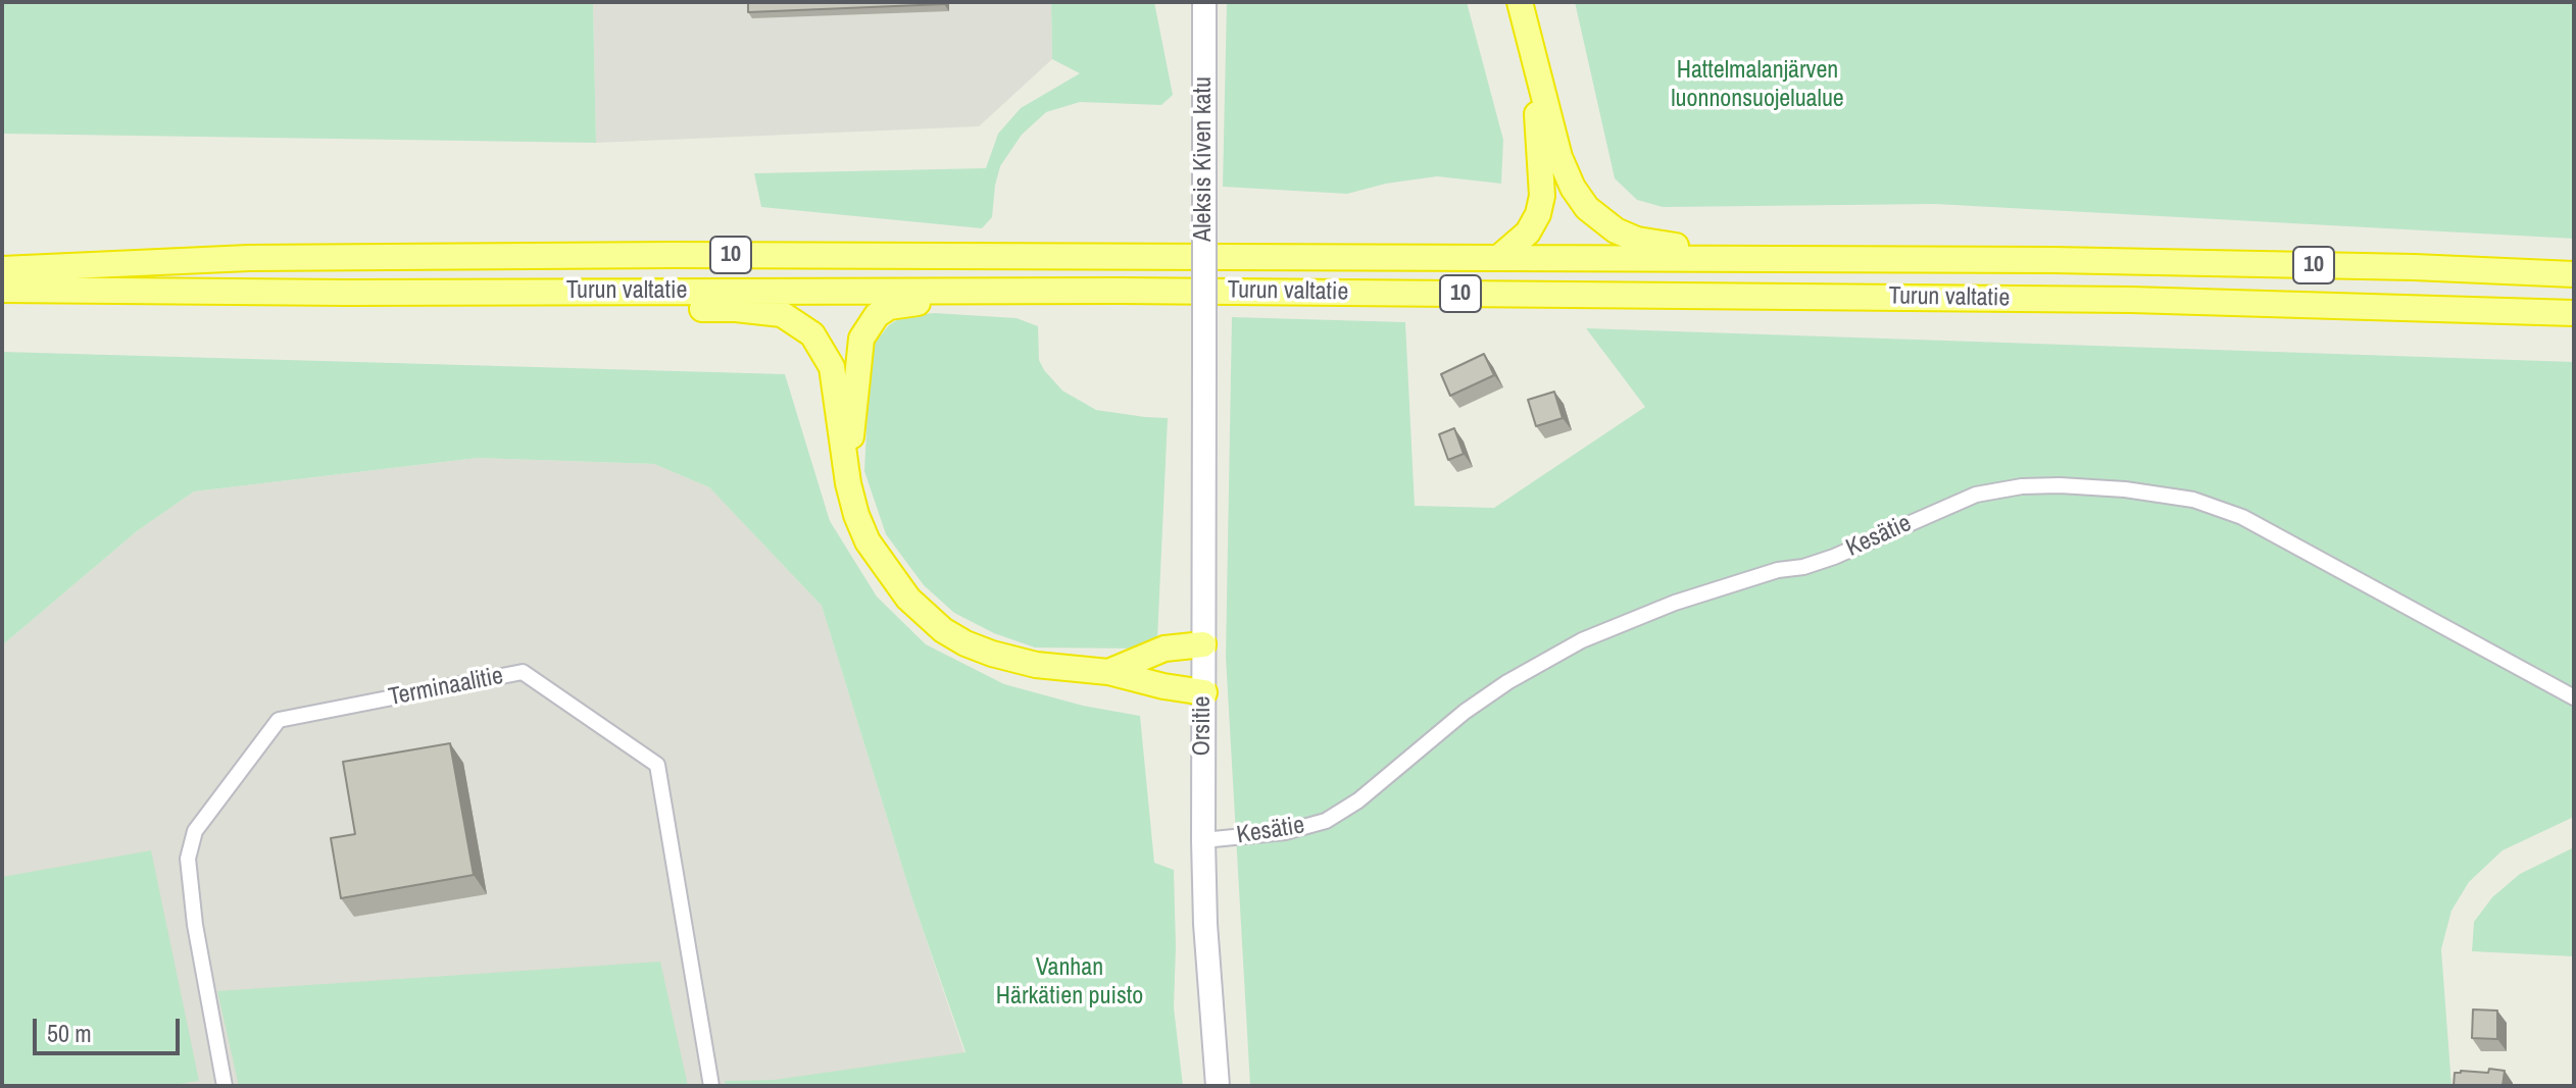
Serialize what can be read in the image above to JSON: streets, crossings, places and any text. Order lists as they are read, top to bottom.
{
  "streets": {
    "highway": ["10", "Turun valtatie"],
    "main road": ["Aleksis Kiven katu", "Orsitie"],
    "street": ["Kesätie", "Terminaalitie"]
  },
  "crossings": [
    ["Aleksis Kiven katu", "Orsitie"],
    ["Kesätie", "Orsitie"]
  ],
  "parks": ["Hattelmalanjärven luonnonsuojelualue", "Vanhan Härkätien puisto"],
  "scale_bar": "50 m"
}
